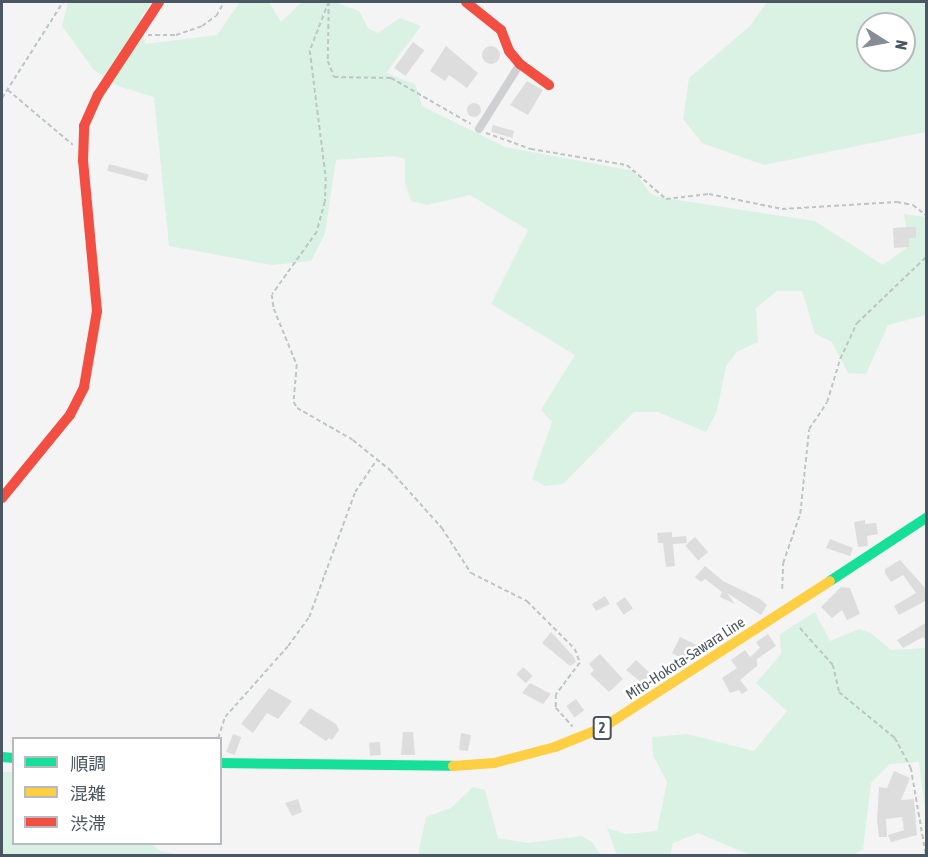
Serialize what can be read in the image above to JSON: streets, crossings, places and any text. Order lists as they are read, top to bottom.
{
  "streets": {
    "main road": ["Mito-Hokota-Sawara Line", "2"]
  },
  "legend": ["順調", "混雑", "渋滞"],
  "north": "right"
}
